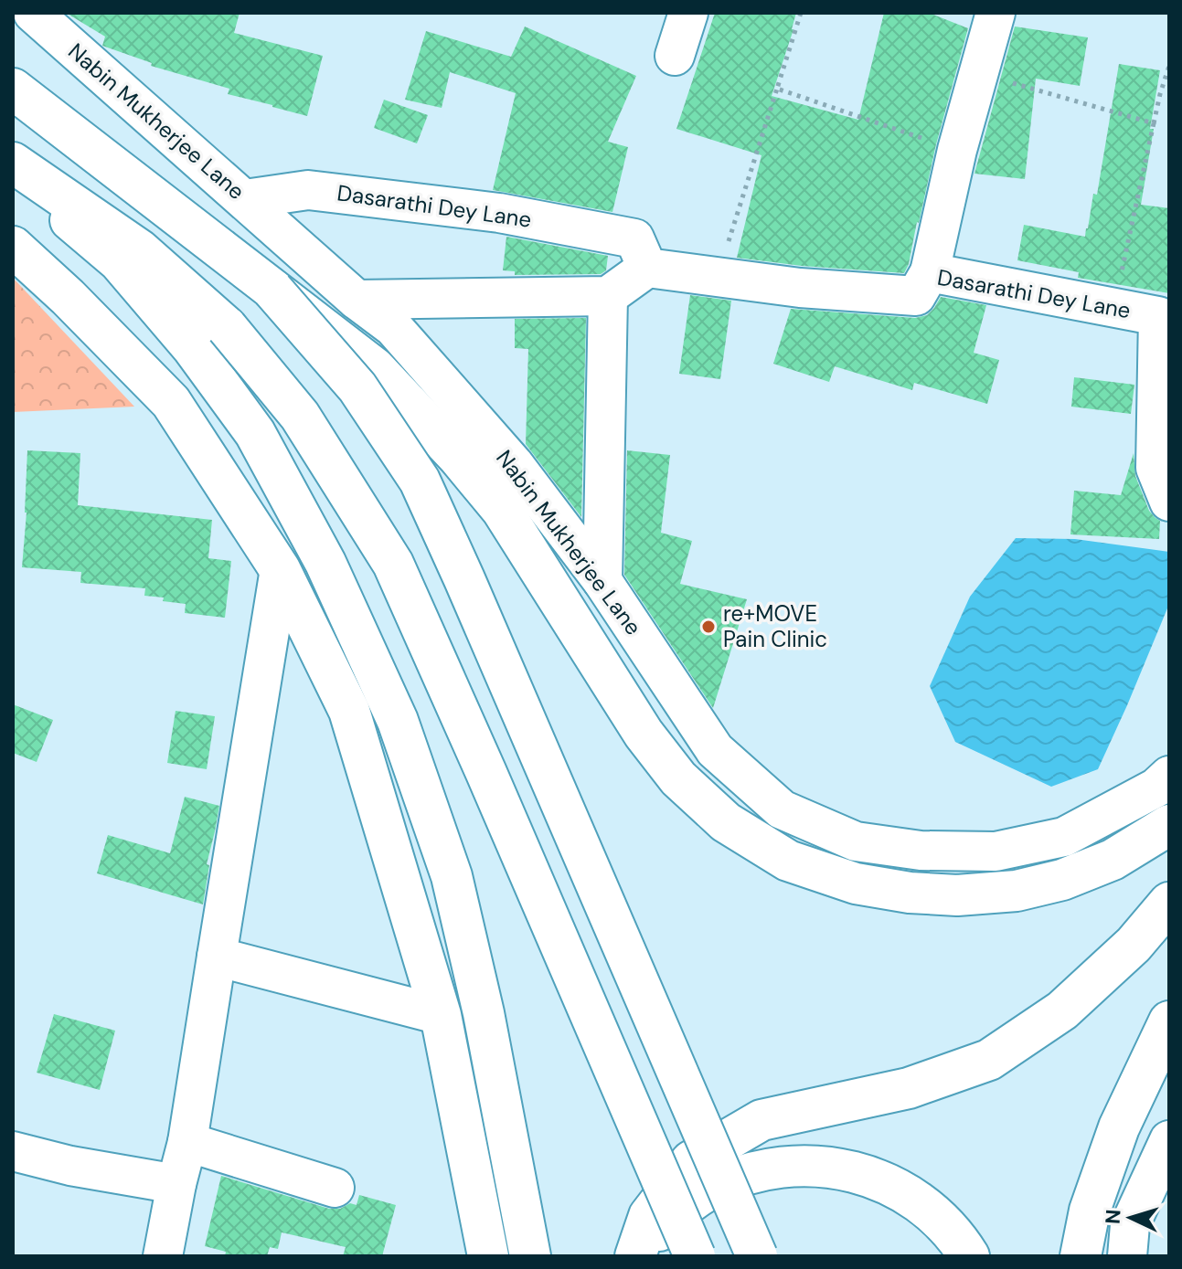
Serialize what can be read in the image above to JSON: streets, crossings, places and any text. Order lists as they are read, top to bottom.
{
  "streets": {
    "street": ["Nabin Mukherjee Lane", "Dasarathi Dey Lane"]
  },
  "crossings": [
    ["Nabin Mukherjee Lane", "Dasarathi Dey Lane"]
  ],
  "places": ["re+MOVE Pain Clinic"],
  "north": "left"
}
